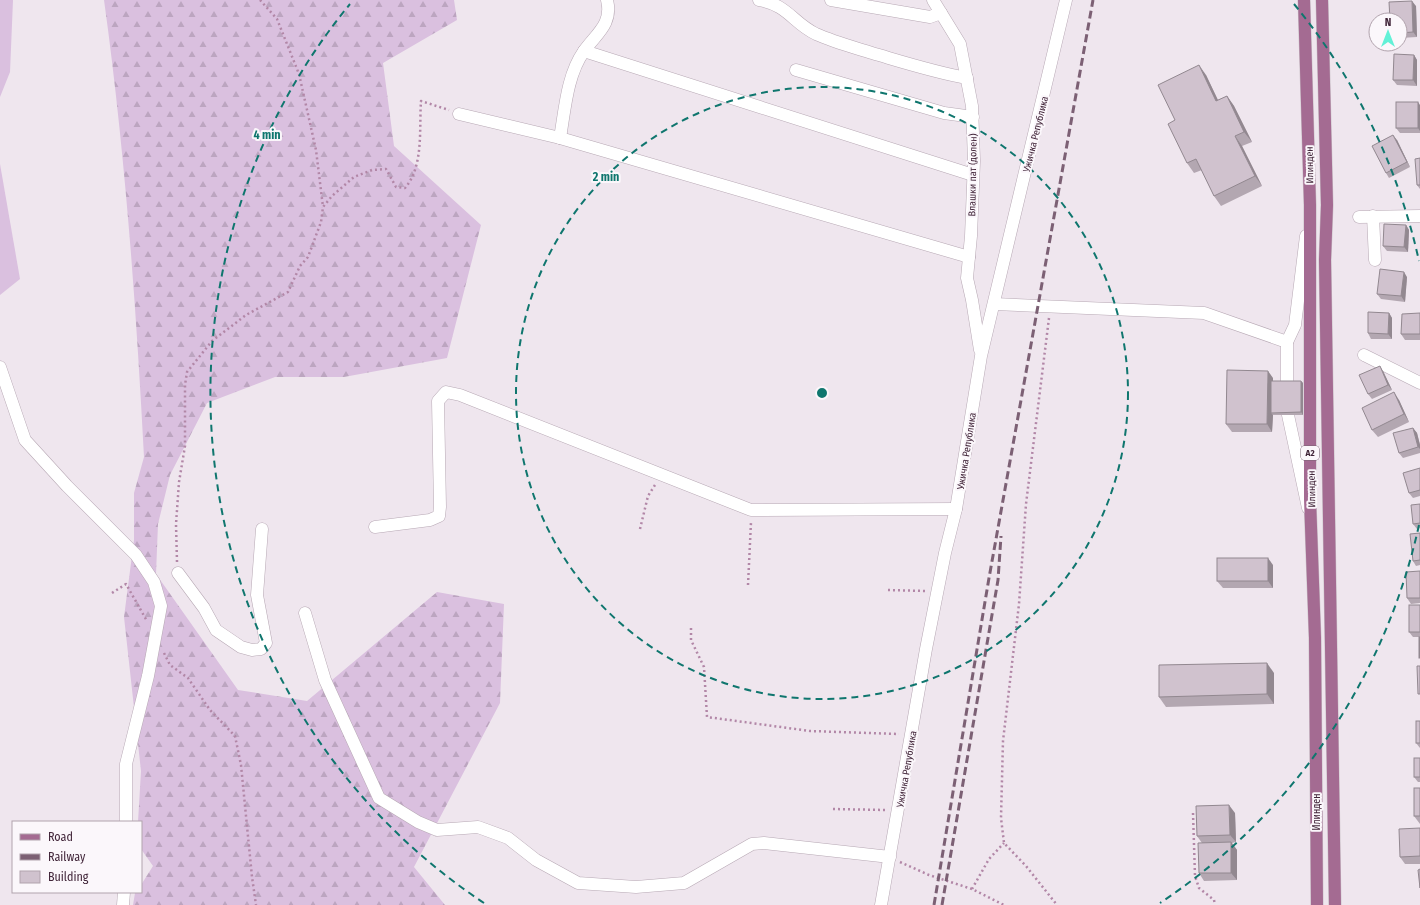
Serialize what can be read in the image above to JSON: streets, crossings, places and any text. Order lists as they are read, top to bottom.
{
  "streets": {
    "main road": ["Илинден", "A2"],
    "street": ["Ужичка Република", "Влашки пат (долен)"]
  },
  "crossings": [
    ["Ужичка Република", "Влашки пат (долен)"]
  ],
  "legend": ["Road", "Railway", "Building"],
  "north": "top",
  "rings": ["4 min", "2 min"]
}
